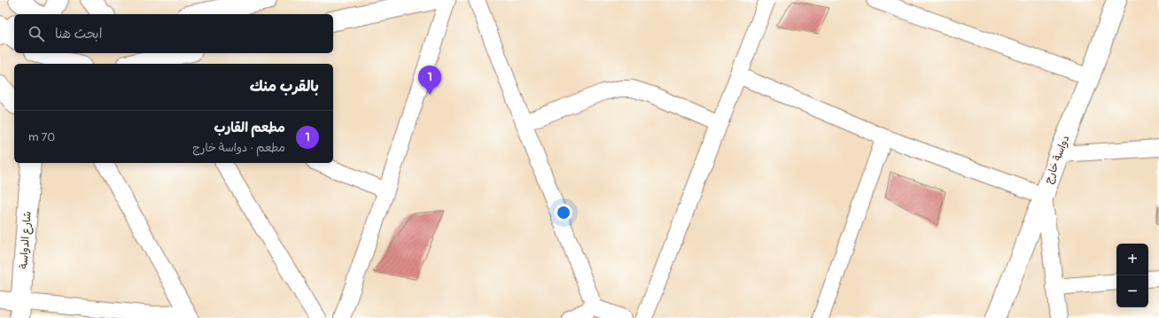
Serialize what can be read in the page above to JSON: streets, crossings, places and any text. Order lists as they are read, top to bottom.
{
  "streets": {
    "street": ["دواسة خارج", "شارع الدواسة"]
  },
  "page": {
    "search": "ابحث هنا",
    "heading": "بالقرب منك",
    "pins": "1",
    "list": [
      {
        "mark": "1",
        "name": "مطعم القارب",
        "note": "مطعم · دواسة خارج",
        "value": "70 m"
      }
    ],
    "map_buttons": ["+", "−"]
  }
}
